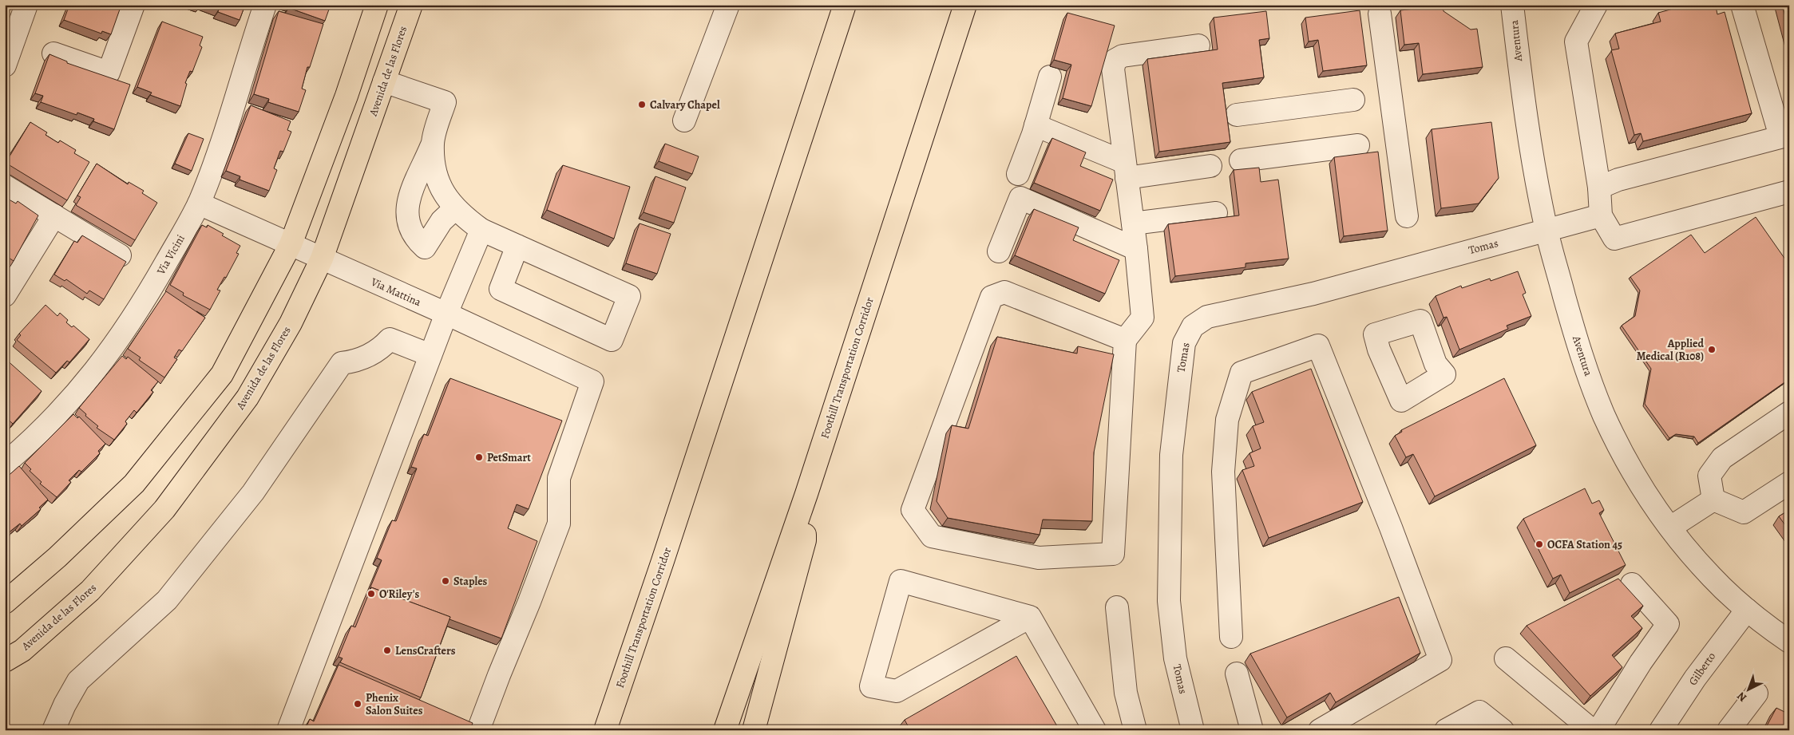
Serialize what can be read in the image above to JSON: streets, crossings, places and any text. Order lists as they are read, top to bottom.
{
  "streets": {
    "main road": ["Avenida de las Flores", "Foothill Transportation Corridor"],
    "street": [
      "Aventura",
      "Tomas",
      "Via Vicini",
      "Via Mattina",
      "Gilberto"
    ]
  },
  "crossings": [
    ["Aventura", "Tomas"],
    ["Aventura", "Gilberto"],
    ["Avenida de las Flores", "Via Mattina"],
    ["Via Vicini", "Via Mattina"]
  ],
  "places": [
    "Calvary Chapel",
    "Applied Medical (R108)",
    "PetSmart",
    "OCFA Station 45",
    "Staples",
    "O'Riley's",
    "LensCrafters",
    "Phenix Salon Suites"
  ],
  "north": "bottom left"
}
